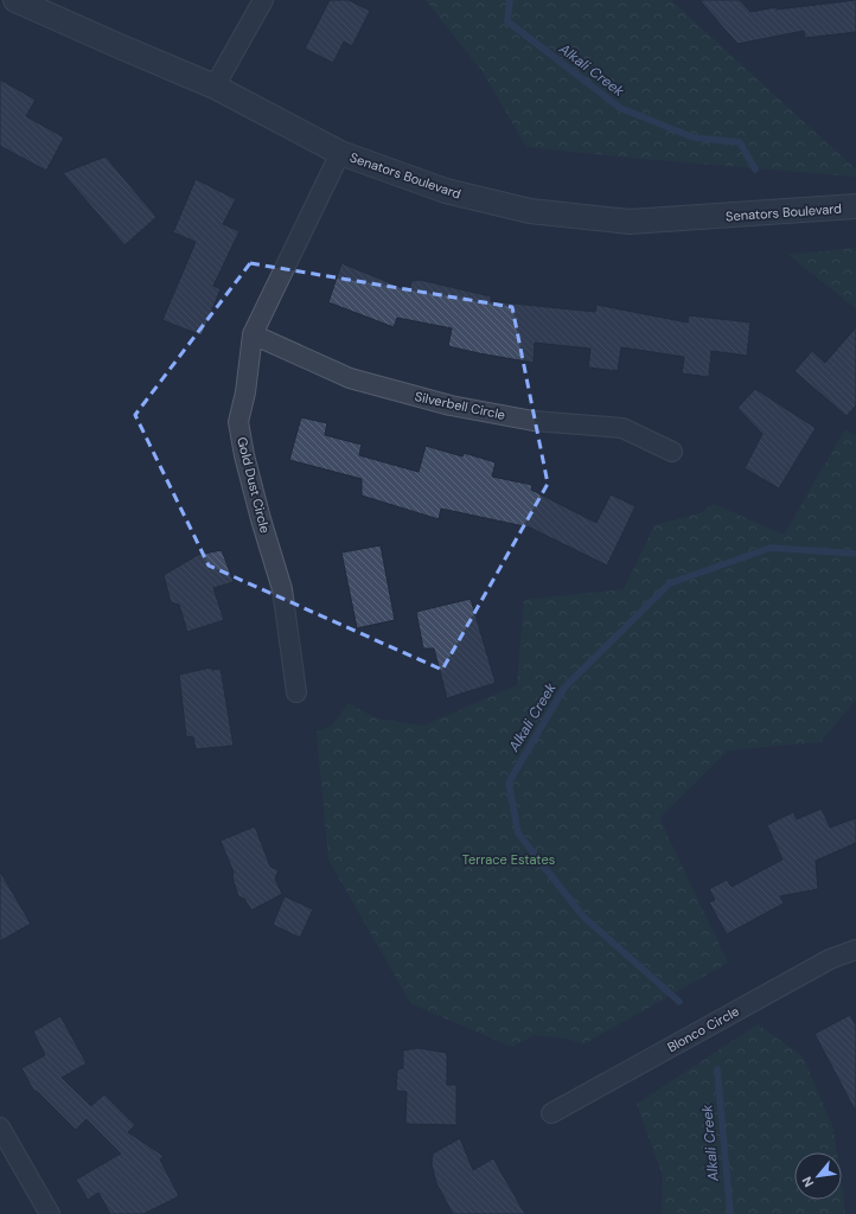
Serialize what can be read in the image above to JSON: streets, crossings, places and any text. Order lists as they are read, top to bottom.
{
  "streets": {
    "street": [
      "Senators Boulevard",
      "Silverbell Circle",
      "Gold Dust Circle",
      "Blonco Circle"
    ]
  },
  "crossings": [
    ["Senators Boulevard", "Gold Dust Circle"],
    ["Silverbell Circle", "Gold Dust Circle"]
  ],
  "water": ["Alkali Creek"],
  "parks": ["Terrace Estates"],
  "north": "bottom left"
}
